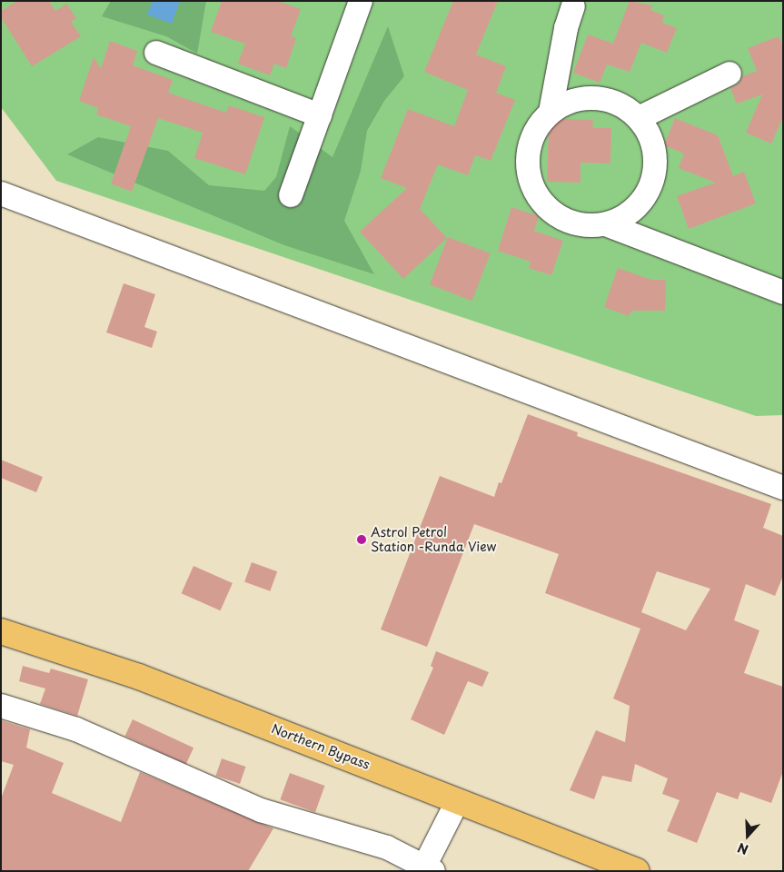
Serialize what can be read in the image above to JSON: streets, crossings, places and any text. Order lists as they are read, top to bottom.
{
  "streets": {
    "main road": ["Northern Bypass"]
  },
  "places": ["Astrol Petrol Station -Runda View"],
  "north": "bottom"
}
